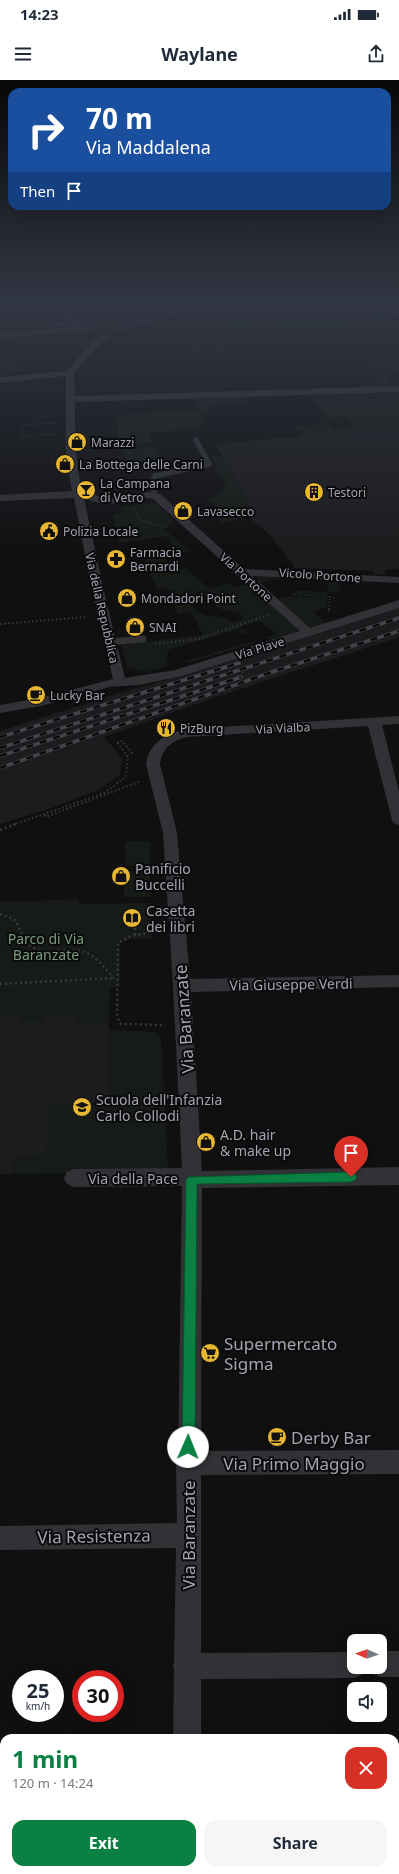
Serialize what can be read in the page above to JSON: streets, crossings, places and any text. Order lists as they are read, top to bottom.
{
  "streets": {
    "street": [
      "Vicolo Portone",
      "Via Portone",
      "Via della Repubblica",
      "Via Piave",
      "Via Vialba",
      "Via Giuseppe Verdi",
      "Via Baranzate",
      "Via della Pace",
      "Via Primo Maggio",
      "Via Resistenza"
    ]
  },
  "crossings": [
    ["Vicolo Portone", "Via Portone"],
    ["Via Portone", "Via Piave"],
    ["Via della Repubblica", "Via Piave"],
    ["Via Vialba", "Via Baranzate"],
    ["Via Giuseppe Verdi", "Via Baranzate"],
    ["Via Baranzate", "Via della Pace"],
    ["Via Baranzate", "Via Primo Maggio"],
    ["Via Baranzate", "Via Resistenza"]
  ],
  "parks": ["Parco di Via Baranzate"],
  "places": {
    "shop": [
      "Marazzi",
      "La Bottega delle Carni",
      "Lavasecco",
      "Mondadori Point",
      "SNAI",
      "Panificio Buccelli",
      "A.D. hair & make up"
    ],
    "bar": ["La Campana di Vetro"],
    "building": ["Testori"],
    "public building": ["Polizia Locale"],
    "pharmacy": ["Farmacia Bernardi"],
    "cafe": ["Lucky Bar", "Derby Bar"],
    "restaurant": ["PizBurg"],
    "library": ["Casetta dei libri"],
    "school or university": ["Scuola dell'Infanzia Carlo Collodi"],
    "supermarket": ["Supermercato Sigma"]
  },
  "north": "left",
  "page": {
    "status": "14:23",
    "header": "Waylane",
    "turn": ["70 m", "Via Maddalena"],
    "then": "Then",
    "speed": "25 km/h",
    "limit": "30",
    "heading": ["1 min", "120 m · 14:24"],
    "buttons": ["Exit", "Share"]
  }
}
